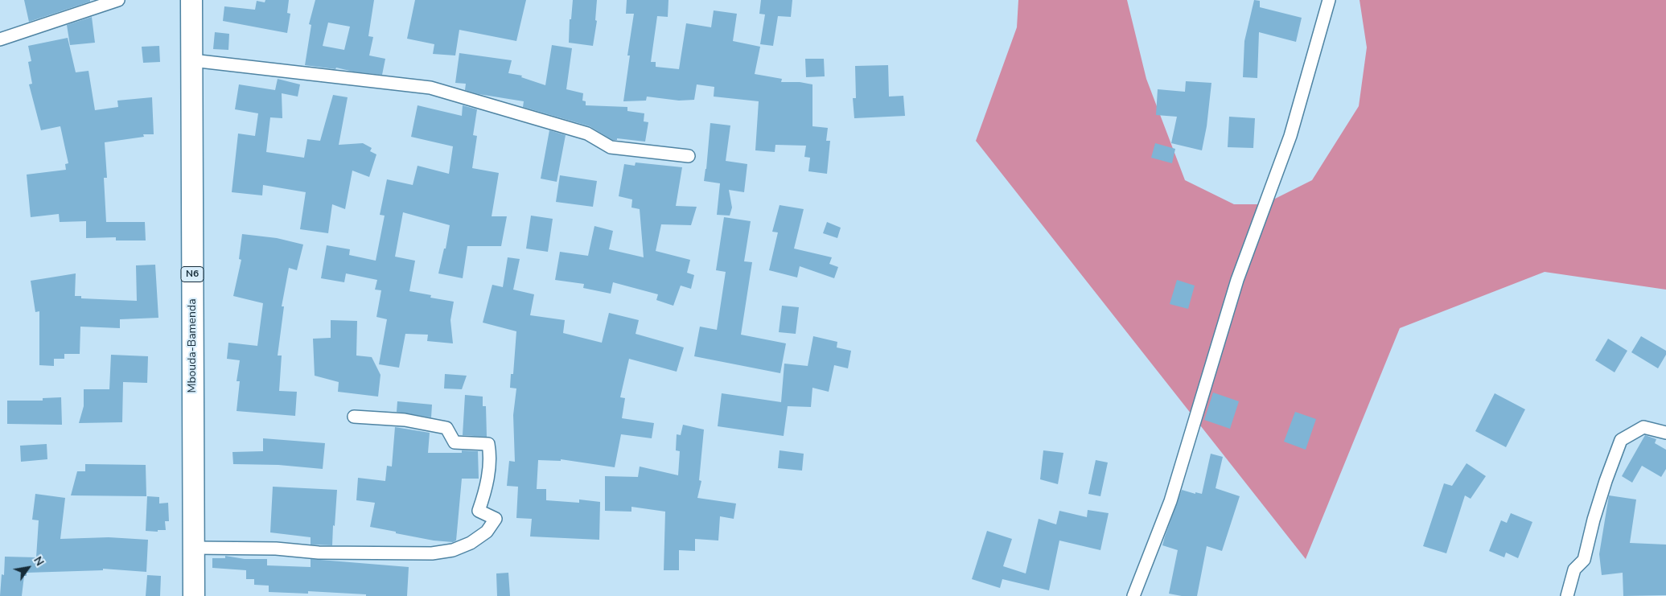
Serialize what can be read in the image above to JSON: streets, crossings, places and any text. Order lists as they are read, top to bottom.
{
  "streets": {
    "highway": ["N6", "Mbouda-Bamenda"]
  },
  "north": "top right"
}
